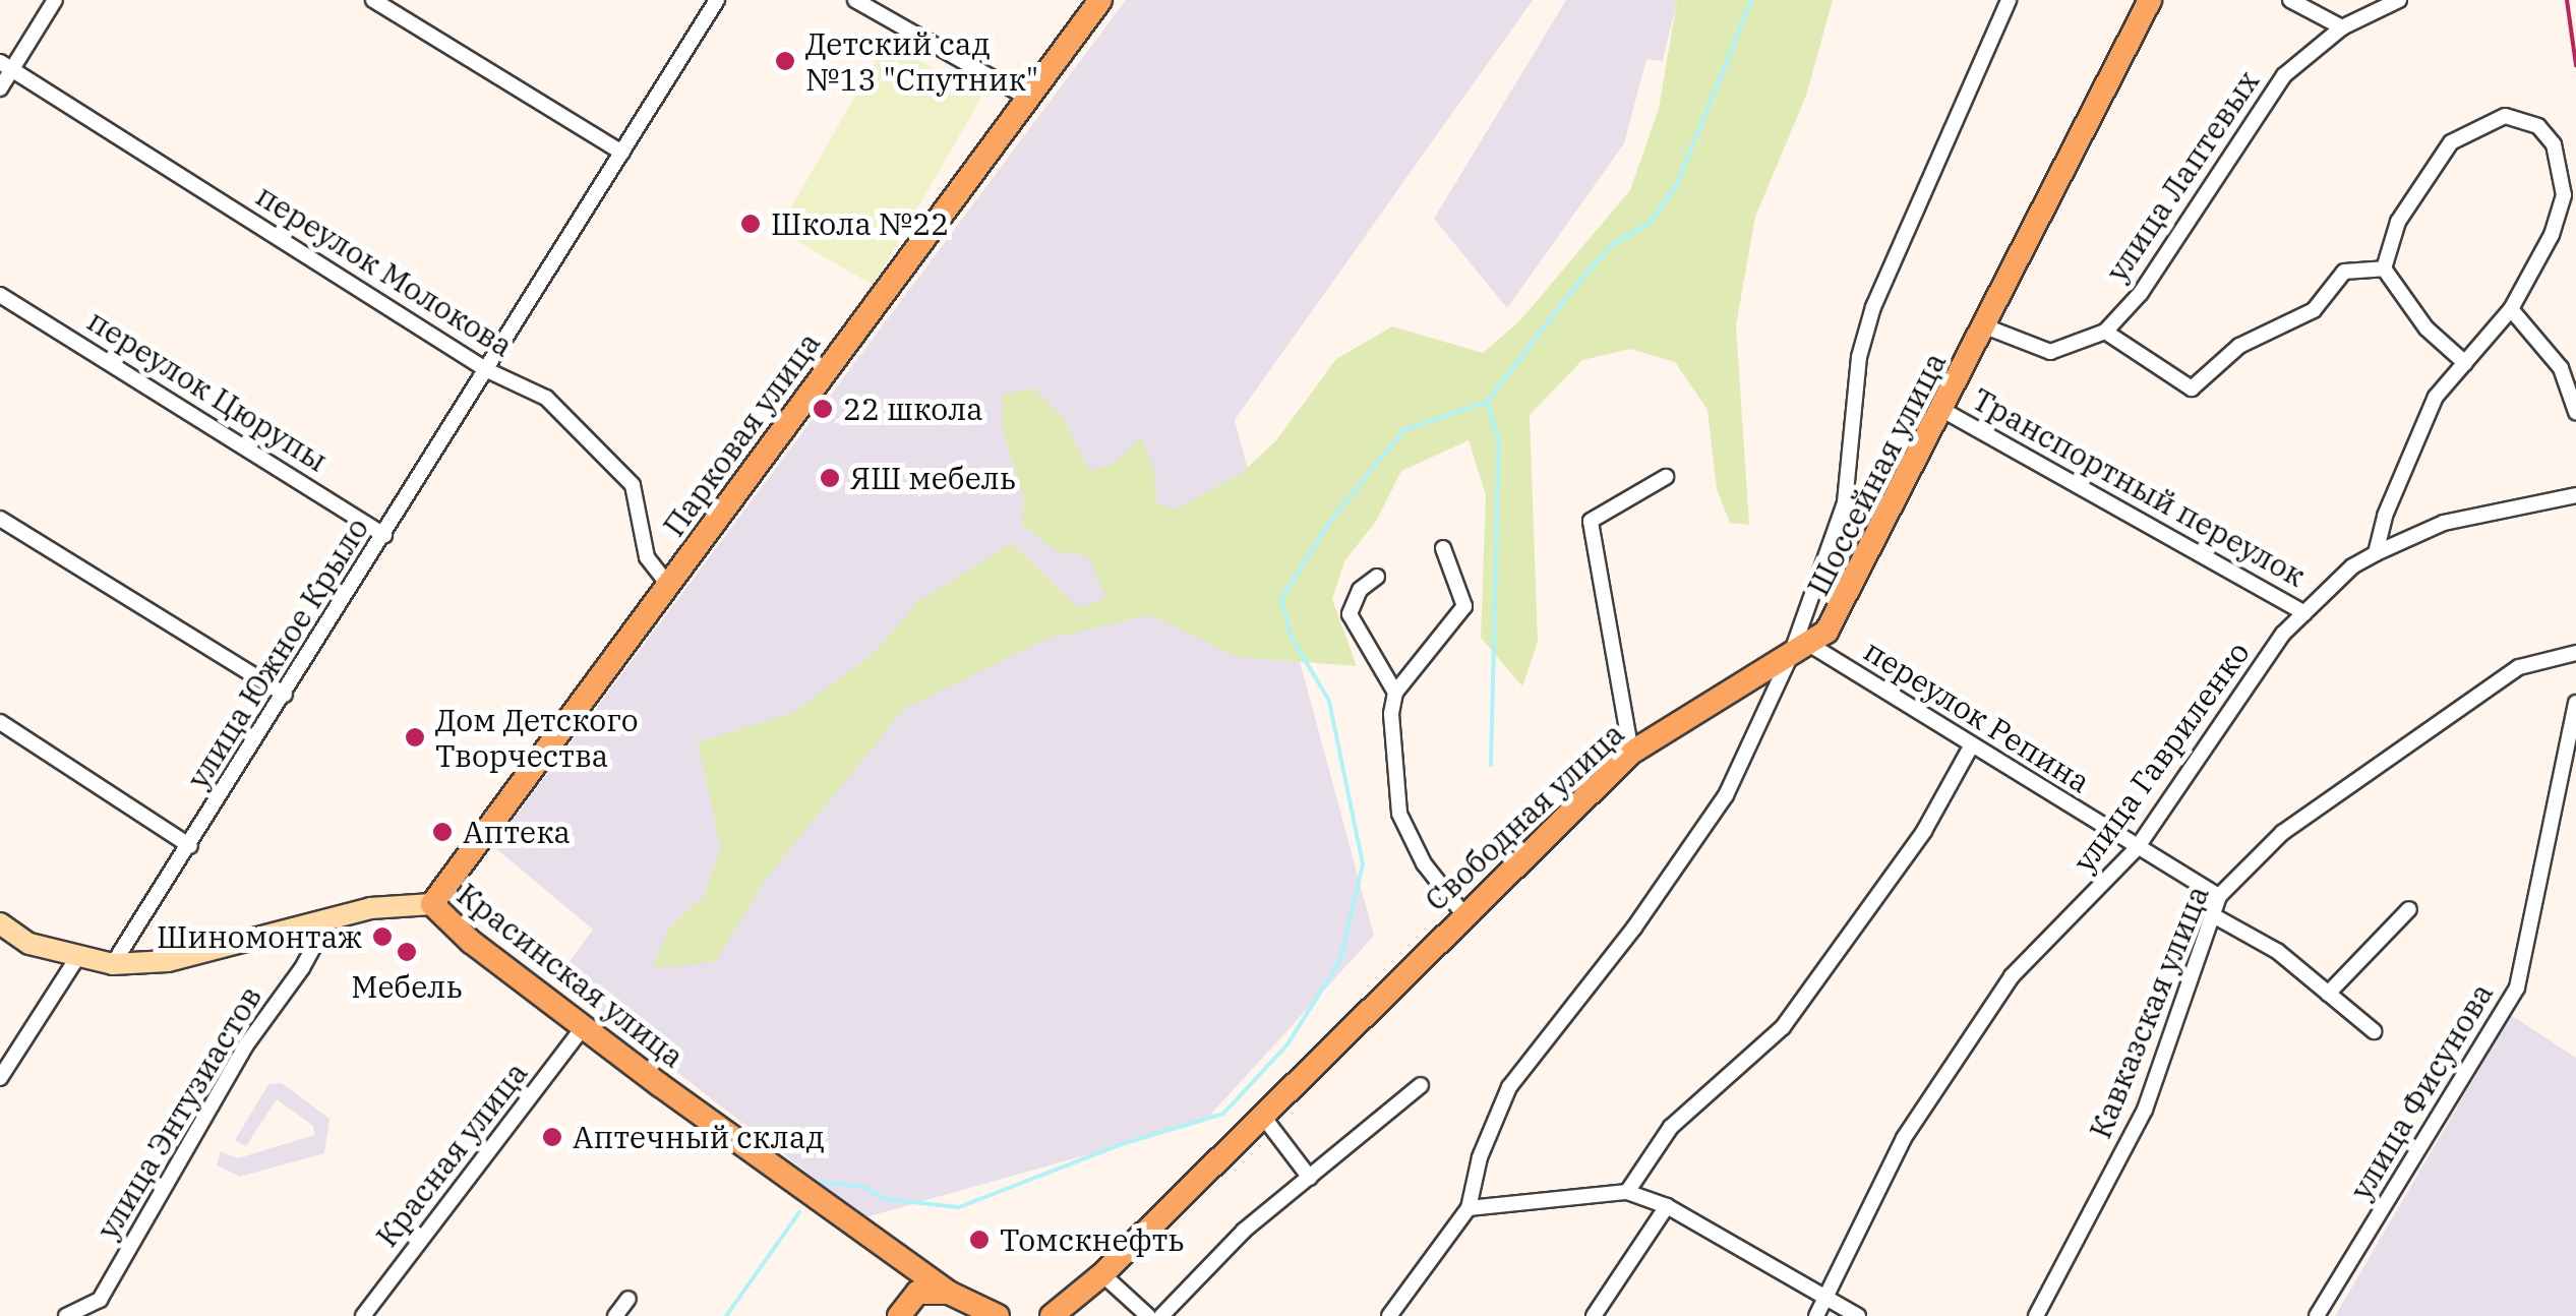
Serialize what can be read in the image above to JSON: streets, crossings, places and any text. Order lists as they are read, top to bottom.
{
  "streets": {
    "main road": [
      "Парковая улица",
      "Шоссейная улица",
      "Свободная улица",
      "Красинская улица"
    ],
    "street": [
      "улица Лаптевых",
      "переулок Молокова",
      "переулок Цюрупы",
      "Транспортный переулок",
      "улица Южное Крыло",
      "переулок Репина",
      "улица Гавриленко",
      "Кавказская улица",
      "улица Фисунова",
      "улица Энтузиастов",
      "Красная улица"
    ]
  },
  "crossings": [
    ["переулок Молокова", "Парковая улица"],
    ["переулок Молокова", "улица Южное Крыло"],
    ["переулок Цюрупы", "улица Южное Крыло"],
    ["Парковая улица", "Красинская улица"],
    ["Шоссейная улица", "Транспортный переулок"],
    ["Шоссейная улица", "переулок Репина"],
    ["Шоссейная улица", "Свободная улица"],
    ["Транспортный переулок", "улица Гавриленко"],
    ["улица Южное Крыло", "Красинская улица"],
    ["переулок Репина", "улица Гавриленко"],
    ["переулок Репина", "Свободная улица"],
    ["переулок Репина", "Кавказская улица"],
    ["Красинская улица", "улица Энтузиастов"],
    ["Красинская улица", "Красная улица"]
  ],
  "places": [
    "Детский сад №13 \"Спутник\"",
    "Школа №22",
    "22 школа",
    "ЯШ мебель",
    "Дом Детского Творчества",
    "Аптека",
    "Шиномонтаж",
    "Мебель",
    "Аптечный склад",
    "Томскнефть"
  ]
}
